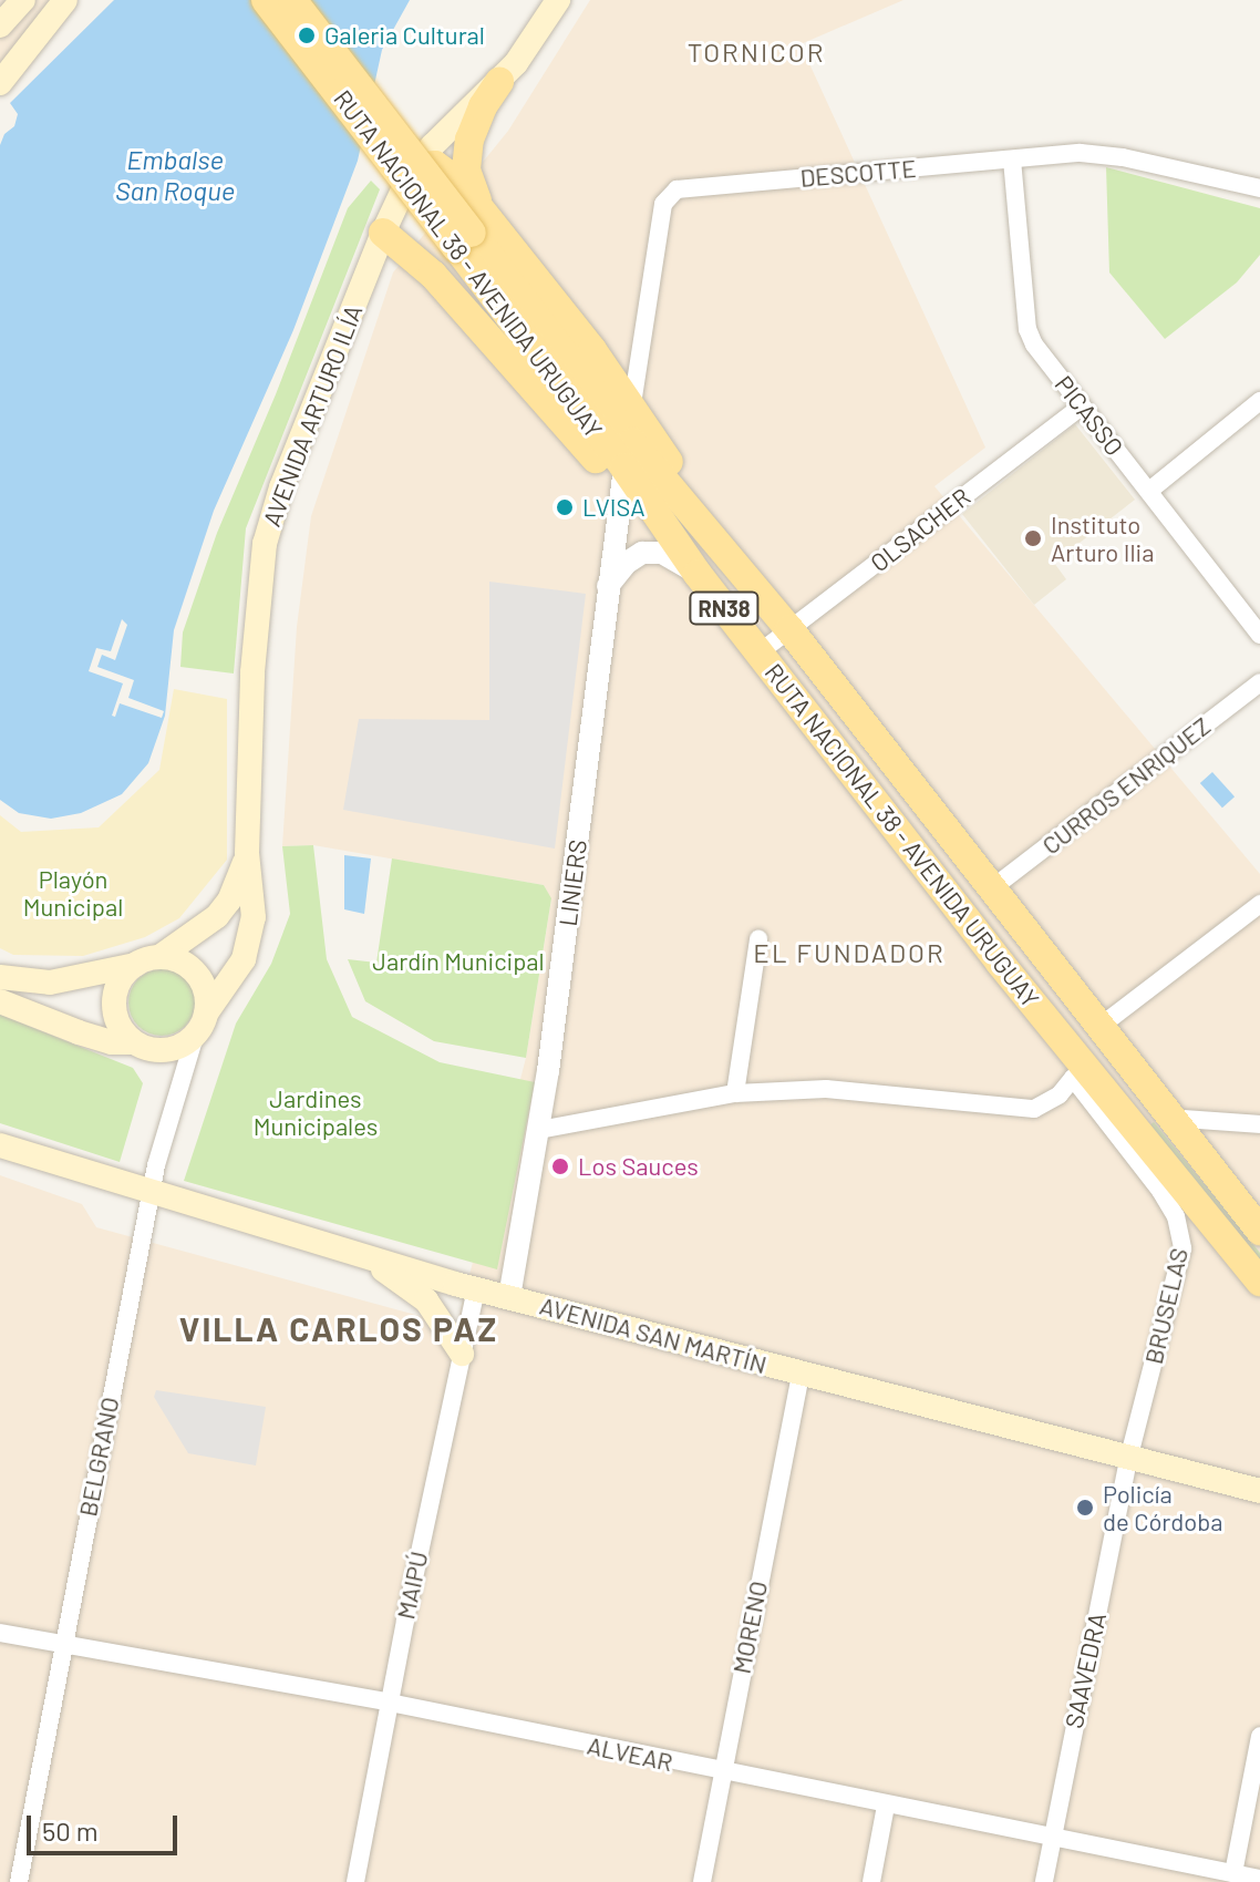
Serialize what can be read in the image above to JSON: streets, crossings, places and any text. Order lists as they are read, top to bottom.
{
  "streets": {
    "main road": [
      "RUTA NACIONAL 38 - AVENIDA URUGUAY",
      "AVENIDA ARTURO ILÍA",
      "RN38",
      "AVENIDA SAN MARTÍN"
    ],
    "street": [
      "DESCOTTE",
      "PICASSO",
      "OLSACHER",
      "CURROS ENRIQUEZ",
      "LINIERS",
      "BRUSELAS",
      "BELGRANO",
      "MAIPÚ",
      "MORENO",
      "SAAVEDRA",
      "ALVEAR"
    ]
  },
  "crossings": [
    ["DESCOTTE", "PICASSO"],
    ["RUTA NACIONAL 38 - AVENIDA URUGUAY", "OLSACHER"],
    ["RUTA NACIONAL 38 - AVENIDA URUGUAY", "CURROS ENRIQUEZ"],
    ["RUTA NACIONAL 38 - AVENIDA URUGUAY", "LINIERS"],
    ["PICASSO", "OLSACHER"],
    ["LINIERS", "AVENIDA SAN MARTÍN"],
    ["BRUSELAS", "AVENIDA SAN MARTÍN"],
    ["BRUSELAS", "SAAVEDRA"],
    ["AVENIDA SAN MARTÍN", "BELGRANO"],
    ["AVENIDA SAN MARTÍN", "MAIPÚ"],
    ["AVENIDA SAN MARTÍN", "MORENO"],
    ["AVENIDA SAN MARTÍN", "SAAVEDRA"],
    ["BELGRANO", "ALVEAR"],
    ["MAIPÚ", "ALVEAR"],
    ["MORENO", "ALVEAR"],
    ["SAAVEDRA", "ALVEAR"]
  ],
  "districts": ["TORNICOR", "EL FUNDADOR", "VILLA CARLOS PAZ"],
  "water": ["Embalse San Roque"],
  "parks": ["Playón Municipal", "Jardín Municipal", "Jardines Municipales"],
  "places": [
    "Galeria Cultural",
    "LVISA",
    "Instituto Arturo Ilia",
    "Los Sauces",
    "Policía de Córdoba"
  ],
  "scale_bar": "50 m"
}
